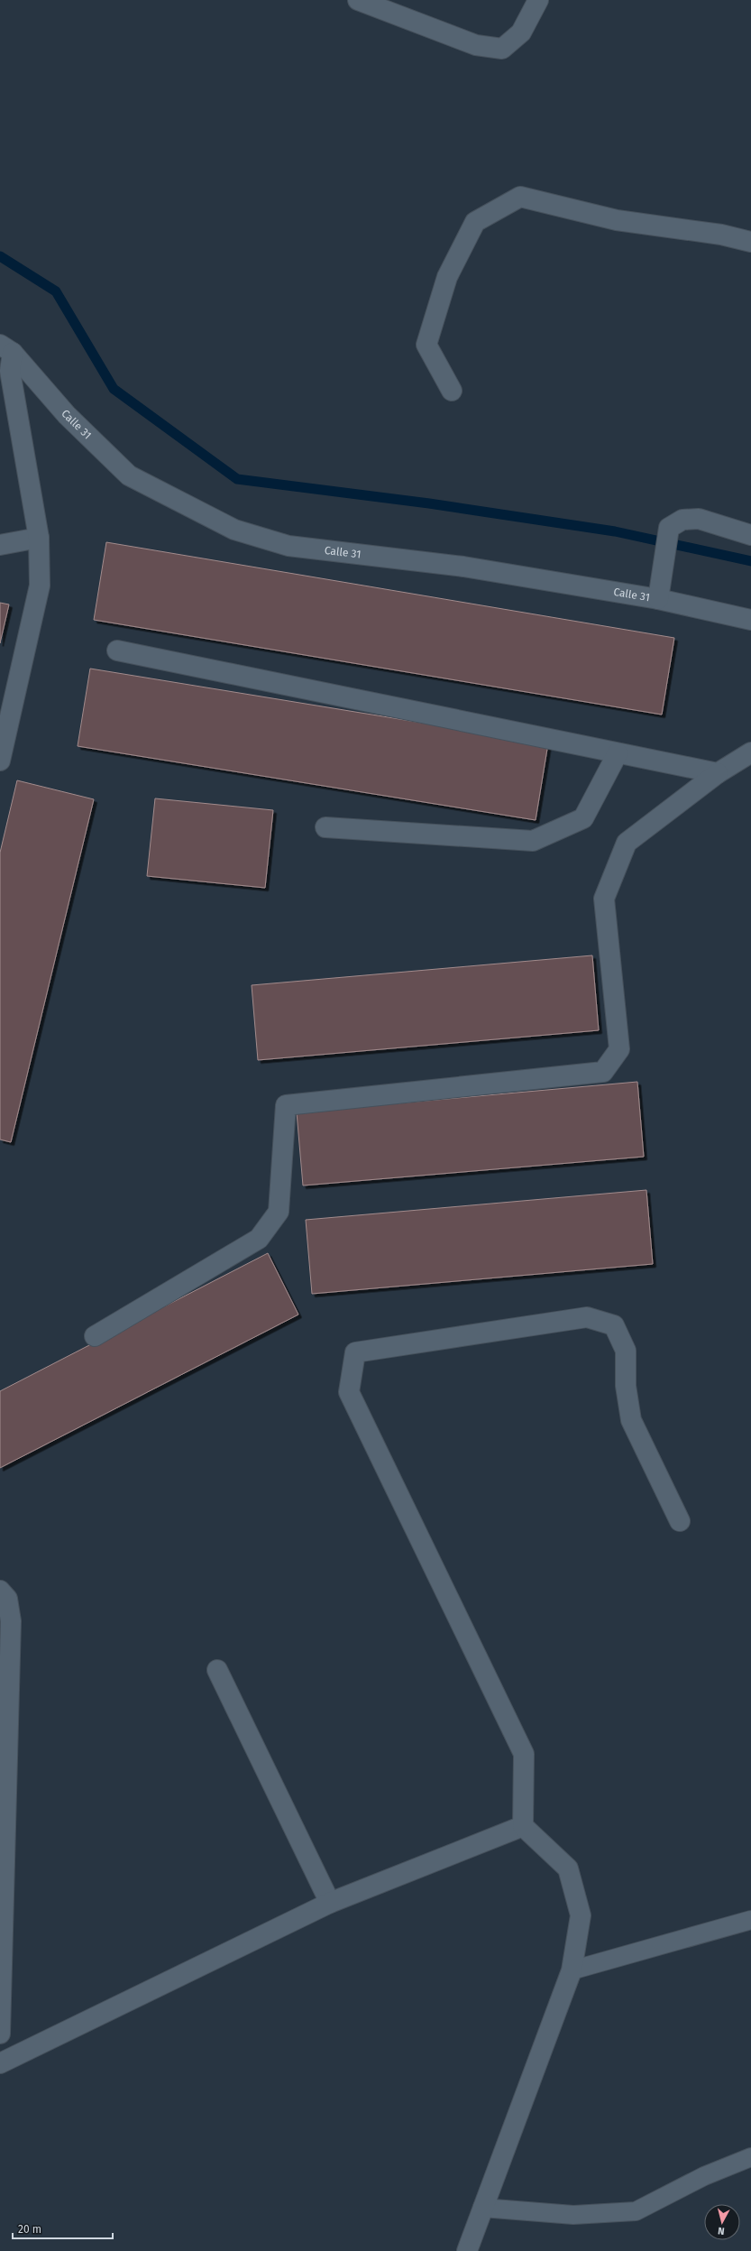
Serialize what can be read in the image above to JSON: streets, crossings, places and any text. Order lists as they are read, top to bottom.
{
  "streets": {
    "street": ["Calle 31"]
  },
  "scale_bar": "20 m",
  "north": "bottom"
}
